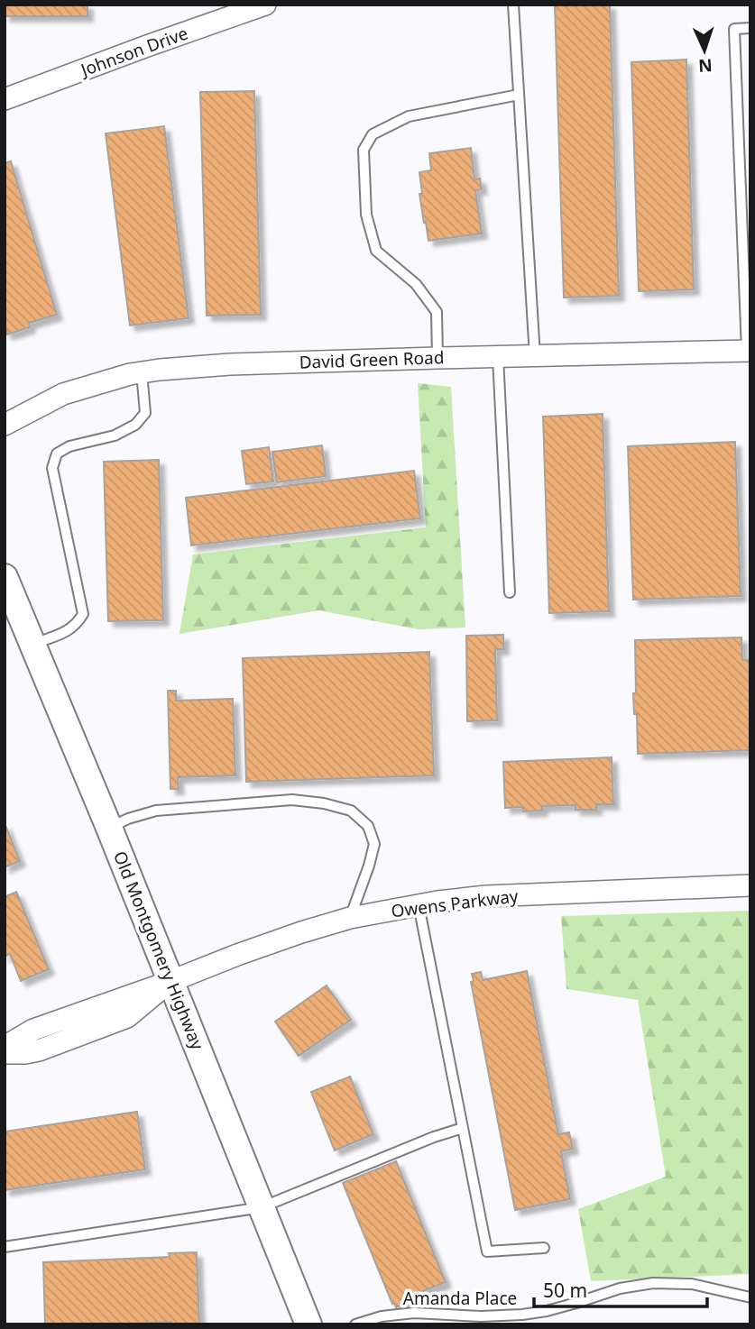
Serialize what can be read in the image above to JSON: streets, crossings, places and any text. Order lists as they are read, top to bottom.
{
  "streets": {
    "street": [
      "Johnson Drive",
      "David Green Road",
      "Owens Parkway",
      "Old Montgomery Highway"
    ],
    "lane": ["Amanda Place"]
  },
  "crossings": [
    ["Owens Parkway", "Old Montgomery Highway"]
  ],
  "scale_bar": "50 m",
  "north": "bottom"
}
